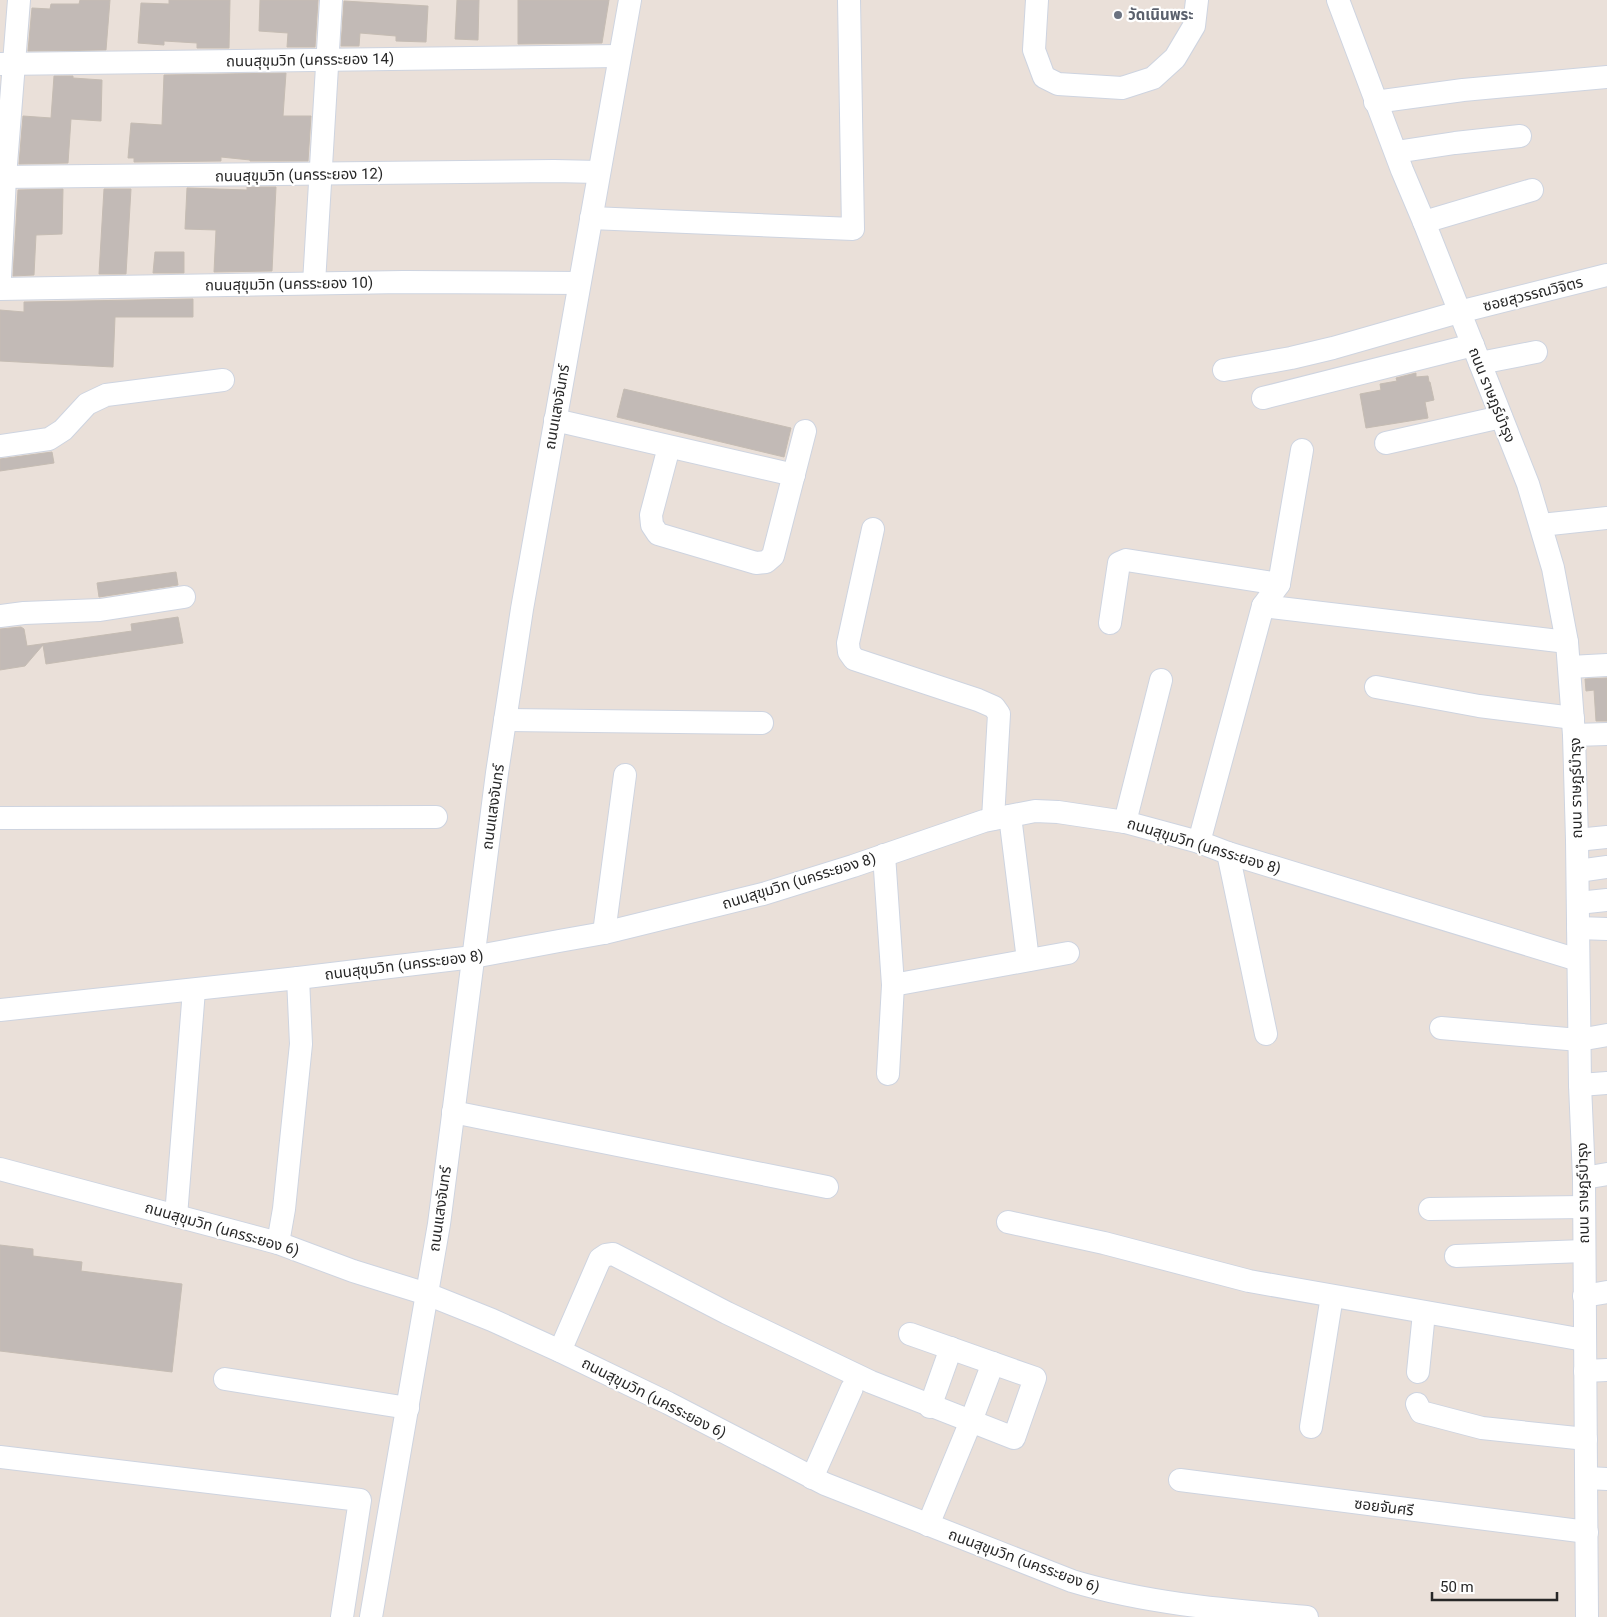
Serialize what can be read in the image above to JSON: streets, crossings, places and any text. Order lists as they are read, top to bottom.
{
  "streets": {
    "street": [
      "ถนนสุขุมวิท (นครระยอง 14)",
      "ถนนสุขุมวิท (นครระยอง 12)",
      "ถนนสุขุมวิท (นครระยอง 10)",
      "ซอยสุวรรณวิจิตร",
      "ถนน ราษฎร์บำรุง",
      "ถนนแสงจันทร์",
      "ถนนสุขุมวิท (นครระยอง 8)",
      "ถนนสุขุมวิท (นครระยอง 6)",
      "ซอยจันศรี"
    ]
  },
  "crossings": [
    ["ถนนสุขุมวิท (นครระยอง 14)", "ถนนแสงจันทร์"],
    ["ถนนสุขุมวิท (นครระยอง 12)", "ถนนแสงจันทร์"],
    ["ถนนสุขุมวิท (นครระยอง 10)", "ถนนแสงจันทร์"],
    ["ซอยสุวรรณวิจิตร", "ถนน ราษฎร์บำรุง"],
    ["ถนน ราษฎร์บำรุง", "ถนนสุขุมวิท (นครระยอง 8)"],
    ["ถนน ราษฎร์บำรุง", "ซอยจันศรี"],
    ["ถนนแสงจันทร์", "ถนนสุขุมวิท (นครระยอง 8)"],
    ["ถนนแสงจันทร์", "ถนนสุขุมวิท (นครระยอง 6)"]
  ],
  "places": ["วัดเนินพระ"],
  "scale_bar": "50 m"
}
